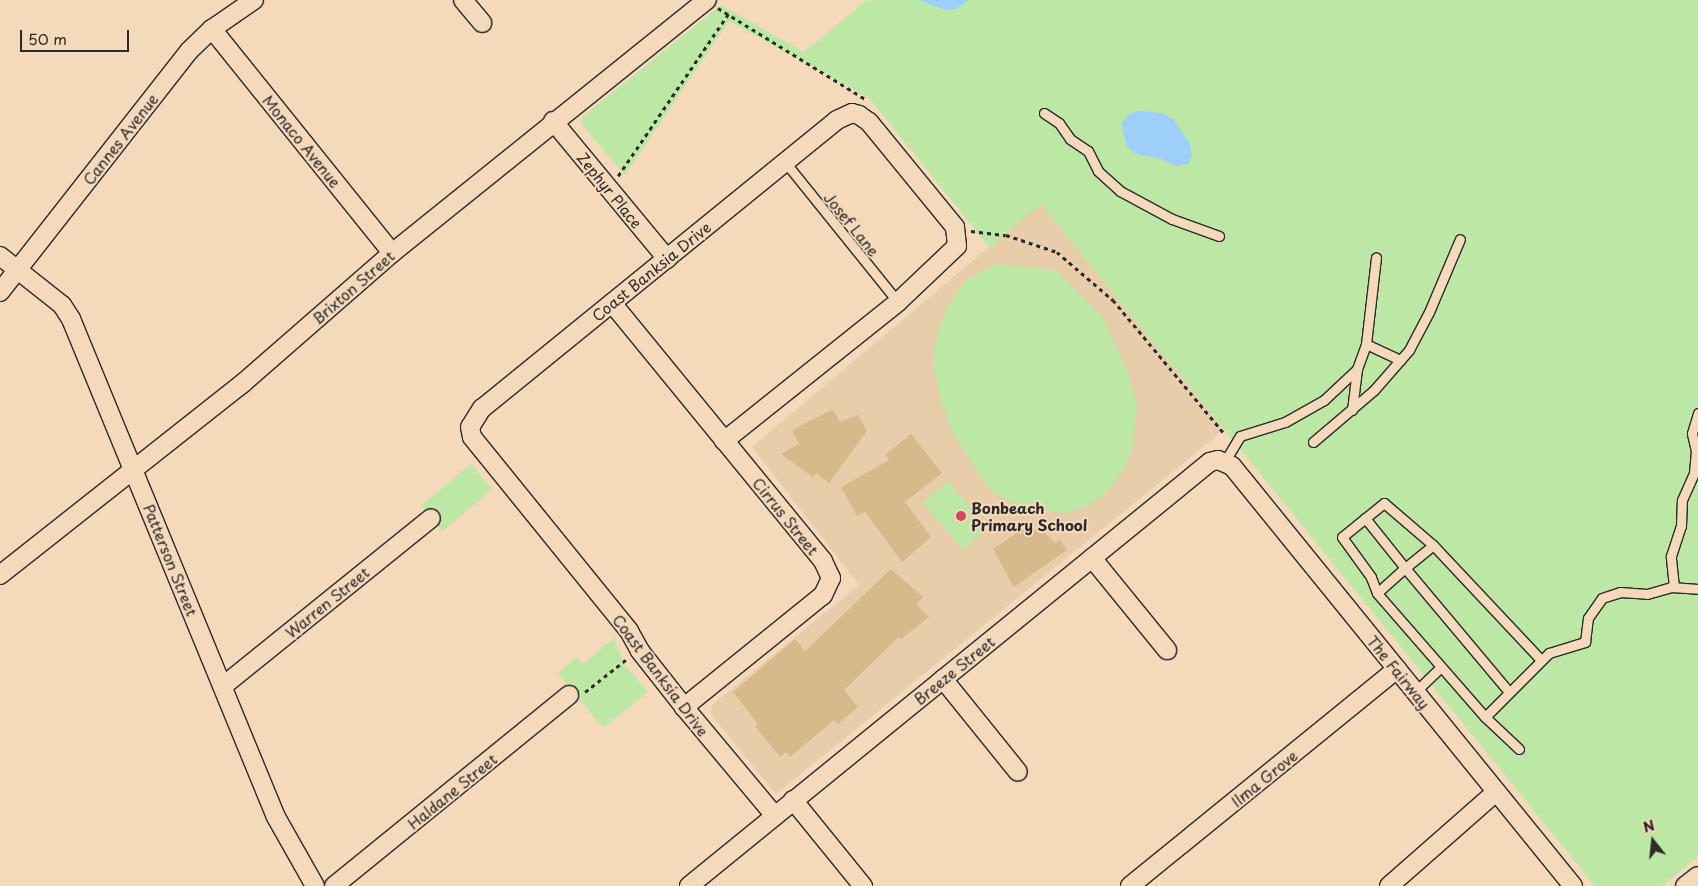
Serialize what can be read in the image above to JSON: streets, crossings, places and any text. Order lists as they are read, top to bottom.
{
  "streets": {
    "street": [
      "Cannes Avenue",
      "Monaco Avenue",
      "Zephyr Place",
      "Coast Banksia Drive",
      "Brixton Street",
      "Cirrus Street",
      "Patterson Street",
      "Warren Street",
      "Breeze Street",
      "The Fairway",
      "Ilma Grove",
      "Haldane Street"
    ],
    "lane": ["Josef Lane"]
  },
  "crossings": [
    ["Cannes Avenue", "Monaco Avenue"],
    ["Cannes Avenue", "Patterson Street"],
    ["Monaco Avenue", "Brixton Street"],
    ["Zephyr Place", "Coast Banksia Drive"],
    ["Zephyr Place", "Brixton Street"],
    ["Josef Lane", "Coast Banksia Drive"],
    ["Coast Banksia Drive", "Cirrus Street"],
    ["Coast Banksia Drive", "Breeze Street"],
    ["Brixton Street", "Patterson Street"],
    ["Patterson Street", "Warren Street"],
    ["Breeze Street", "The Fairway"],
    ["The Fairway", "Ilma Grove"]
  ],
  "places": ["Bonbeach Primary School"],
  "scale_bar": "50 m",
  "north": "top"
}
